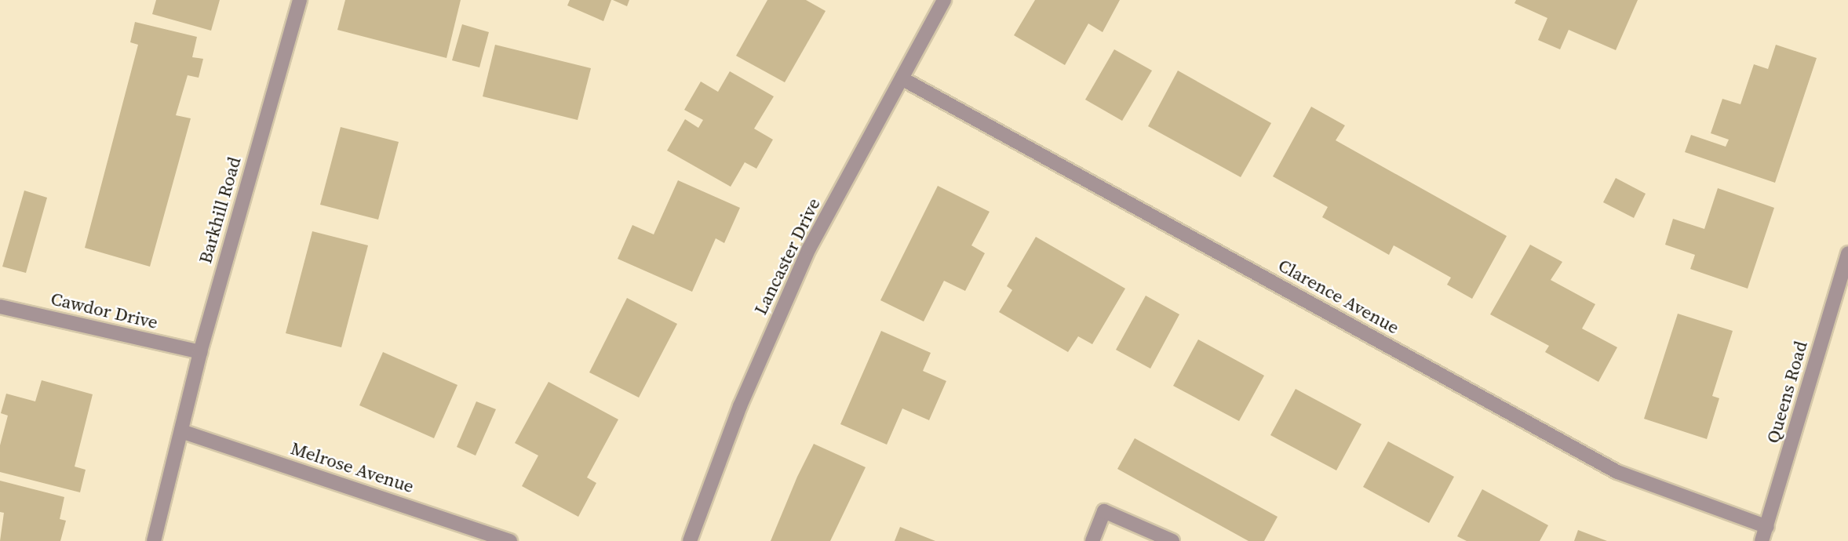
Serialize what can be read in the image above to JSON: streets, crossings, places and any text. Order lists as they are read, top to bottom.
{
  "streets": {
    "street": [
      "Barkhill Road",
      "Lancaster Drive",
      "Clarence Avenue",
      "Cawdor Drive",
      "Queens Road",
      "Melrose Avenue"
    ]
  },
  "crossings": [
    ["Barkhill Road", "Cawdor Drive"],
    ["Barkhill Road", "Melrose Avenue"],
    ["Lancaster Drive", "Clarence Avenue"],
    ["Clarence Avenue", "Queens Road"]
  ]
}
